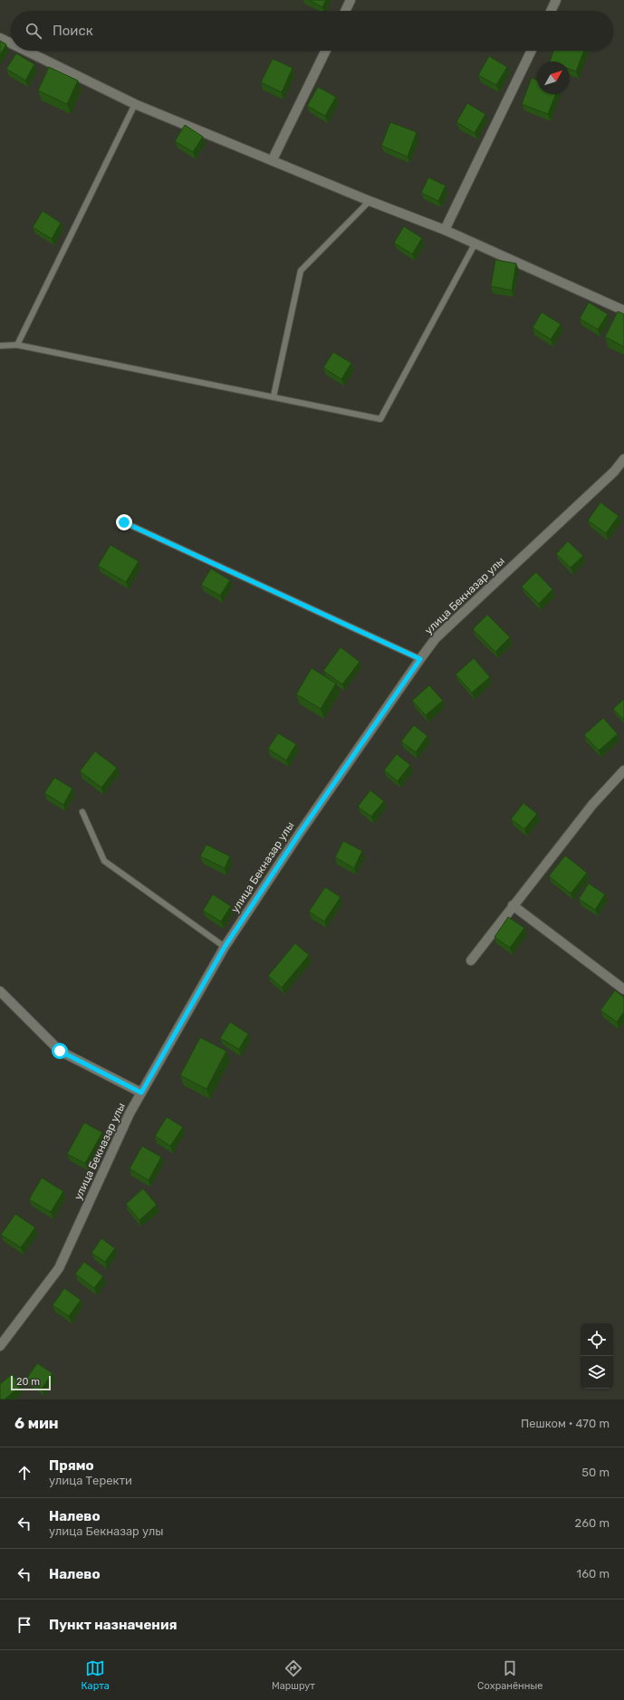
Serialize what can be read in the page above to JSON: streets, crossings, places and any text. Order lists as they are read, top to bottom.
{
  "streets": {
    "street": ["улица Бекназар улы"]
  },
  "scale_bar": "20 m",
  "north": "top right",
  "page": {
    "search": "Поиск",
    "scale": "20 m",
    "heading": ["6 мин", "Пешком · 470 m"],
    "list": [
      ["Прямо", "улица Теректи", "50 m"],
      ["Налево", "улица Бекназар улы", "260 m"],
      ["Налево", "160 m"],
      "Пункт назначения"
    ],
    "nav": ["Карта", "Маршрут", "Сохранённые"]
  }
}
